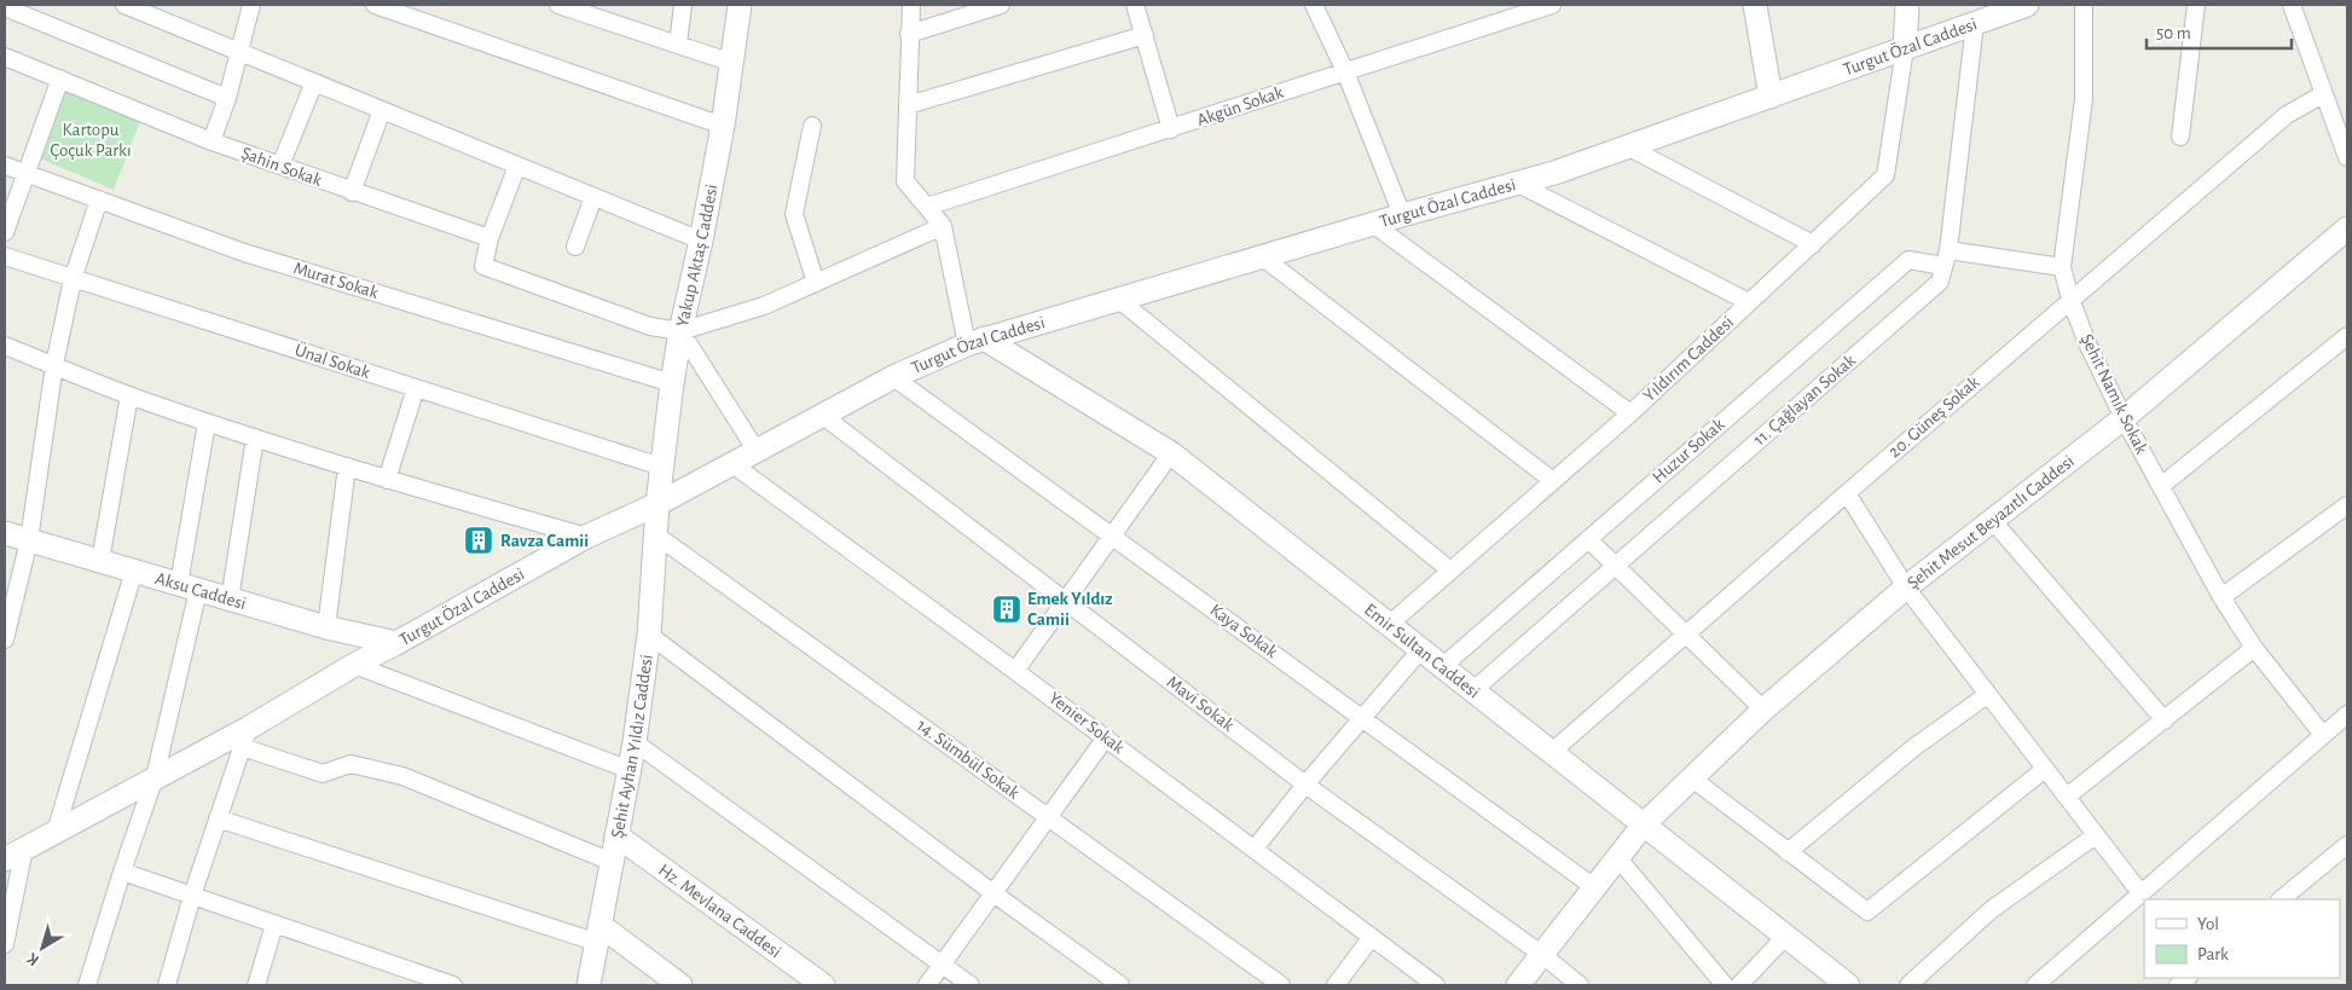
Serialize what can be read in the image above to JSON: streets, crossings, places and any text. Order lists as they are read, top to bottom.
{
  "streets": {
    "street": [
      "Turgut Özal Caddesi",
      "Akgün Sokak",
      "Şahin Sokak",
      "Yakup Aktaş Caddesi",
      "Murat Sokak",
      "Yıldırım Caddesi",
      "Ünal Sokak",
      "Şehit Namık Sokak",
      "11. Çağlayan Sokak",
      "20. Güneş Sokak",
      "Huzur Sokak",
      "Şehit Mesut Beyazıtlı Caddesi",
      "Aksu Caddesi",
      "Kaya Sokak",
      "Emir Sultan Caddesi",
      "Mavi Sokak",
      "Yenier Sokak",
      "Şehit Ayhan Yıldız Caddesi",
      "14. Sümbül Sokak",
      "Hz. Mevlana Caddesi"
    ]
  },
  "crossings": [
    ["Turgut Özal Caddesi", "Yakup Aktaş Caddesi"],
    ["Turgut Özal Caddesi", "Yıldırım Caddesi"],
    ["Turgut Özal Caddesi", "11. Çağlayan Sokak"],
    ["Turgut Özal Caddesi", "Aksu Caddesi"],
    ["Turgut Özal Caddesi", "Kaya Sokak"],
    ["Turgut Özal Caddesi", "Emir Sultan Caddesi"],
    ["Turgut Özal Caddesi", "Mavi Sokak"],
    ["Turgut Özal Caddesi", "Yenier Sokak"],
    ["Turgut Özal Caddesi", "Şehit Ayhan Yıldız Caddesi"],
    ["Yakup Aktaş Caddesi", "Murat Sokak"],
    ["Yakup Aktaş Caddesi", "Ünal Sokak"],
    ["Yakup Aktaş Caddesi", "Şehit Ayhan Yıldız Caddesi"],
    ["Yıldırım Caddesi", "Emir Sultan Caddesi"],
    ["Şehit Namık Sokak", "20. Güneş Sokak"],
    ["Şehit Namık Sokak", "Şehit Mesut Beyazıtlı Caddesi"],
    ["11. Çağlayan Sokak", "Huzur Sokak"],
    ["11. Çağlayan Sokak", "Emir Sultan Caddesi"],
    ["20. Güneş Sokak", "Emir Sultan Caddesi"],
    ["Huzur Sokak", "Emir Sultan Caddesi"],
    ["Şehit Mesut Beyazıtlı Caddesi", "Kaya Sokak"],
    ["Şehit Mesut Beyazıtlı Caddesi", "Emir Sultan Caddesi"],
    ["Şehit Mesut Beyazıtlı Caddesi", "Mavi Sokak"],
    ["Şehit Ayhan Yıldız Caddesi", "14. Sümbül Sokak"],
    ["Şehit Ayhan Yıldız Caddesi", "Hz. Mevlana Caddesi"]
  ],
  "parks": ["Kartopu Çoçuk Parkı"],
  "places": {
    "building": ["Ravza Camii", "Emek Yıldız Camii"]
  },
  "legend": ["Yol", "Park"],
  "scale_bar": "50 m",
  "north": "bottom left"
}
